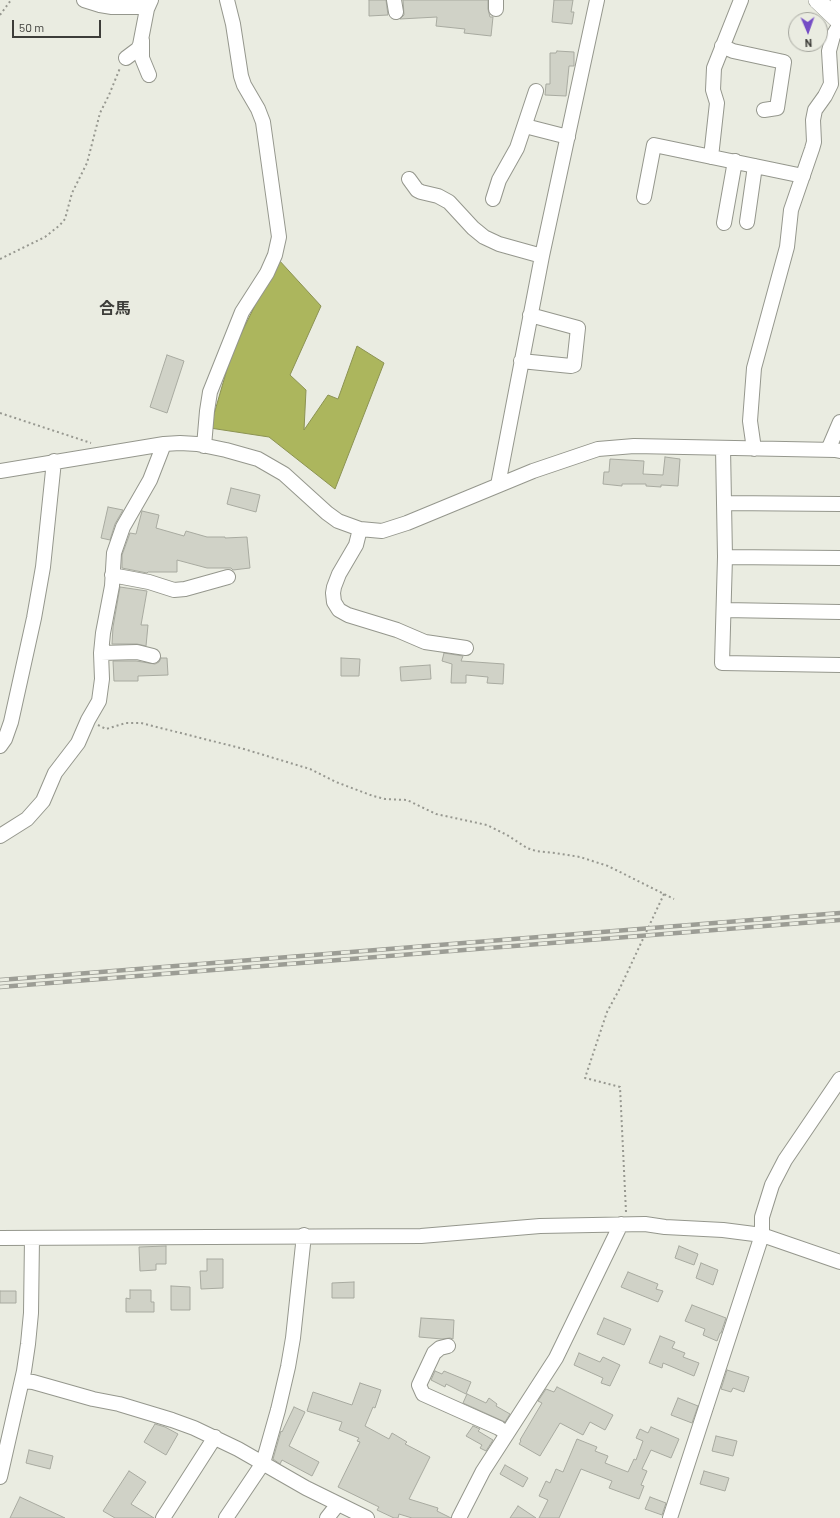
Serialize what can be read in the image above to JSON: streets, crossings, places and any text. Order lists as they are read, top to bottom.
{
  "districts": ["合馬"],
  "scale_bar": "50 m",
  "north": "bottom"
}
